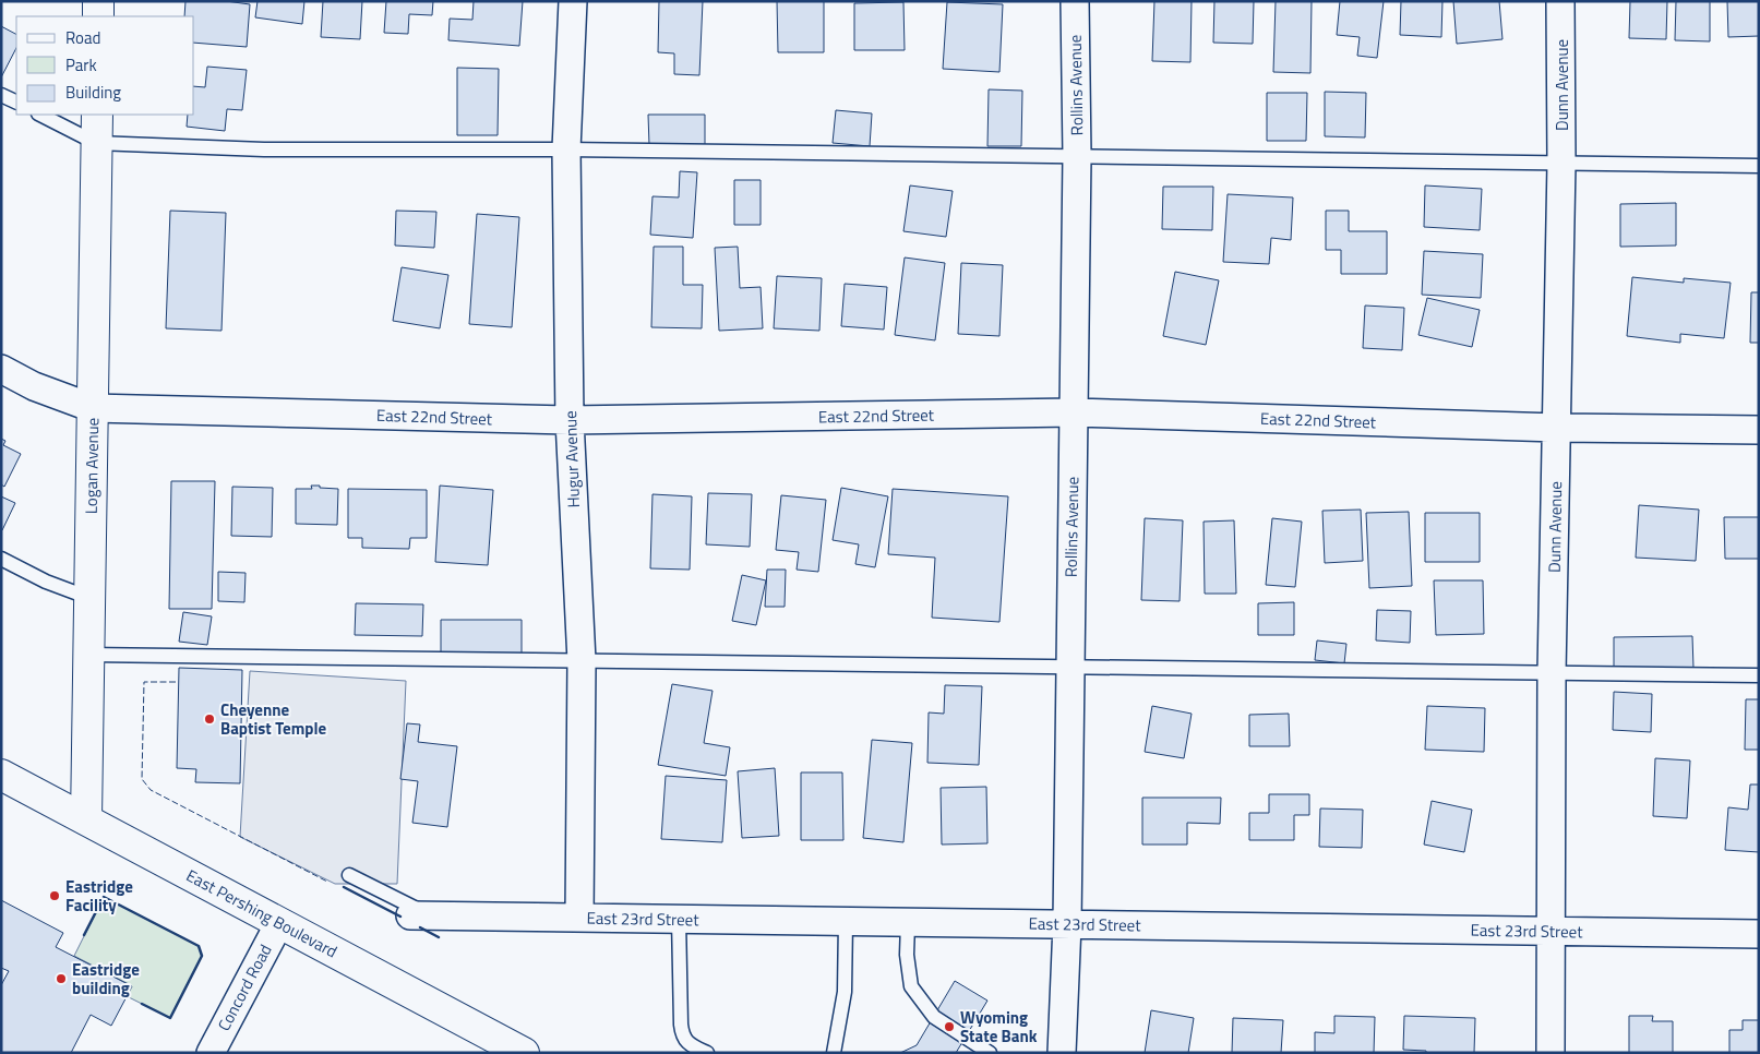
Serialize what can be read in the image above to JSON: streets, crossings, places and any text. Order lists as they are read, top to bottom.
{
  "streets": {
    "main road": ["Logan Avenue", "East Pershing Boulevard"],
    "street": [
      "Rollins Avenue",
      "Dunn Avenue",
      "East 22nd Street",
      "Hugur Avenue",
      "East 23rd Street",
      "Concord Road"
    ]
  },
  "crossings": [
    ["Rollins Avenue", "East 22nd Street"],
    ["Rollins Avenue", "East 23rd Street"],
    ["Dunn Avenue", "East 22nd Street"],
    ["Dunn Avenue", "East 23rd Street"],
    ["East 22nd Street", "Hugur Avenue"],
    ["East 22nd Street", "Logan Avenue"],
    ["Hugur Avenue", "East 23rd Street"],
    ["Logan Avenue", "East Pershing Boulevard"],
    ["East Pershing Boulevard", "Concord Road"]
  ],
  "places": [
    "Cheyenne Baptist Temple",
    "Eastridge Facility",
    "Eastridge building",
    "Wyoming State Bank"
  ],
  "legend": ["Road", "Park", "Building"]
}
